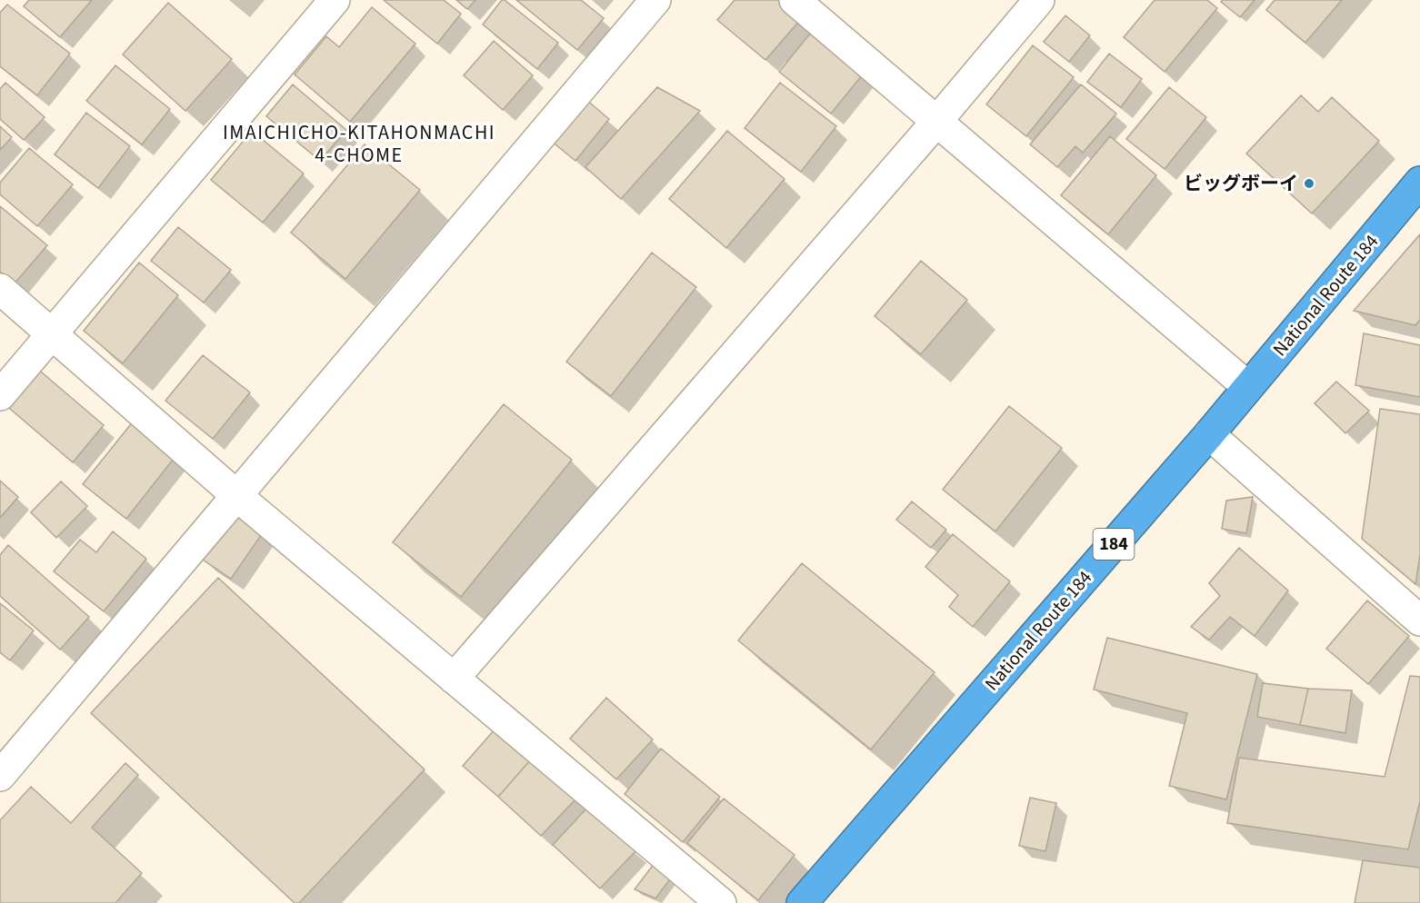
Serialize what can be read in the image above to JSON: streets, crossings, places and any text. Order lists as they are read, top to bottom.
{
  "streets": {
    "highway": ["National Route 184", "184"]
  },
  "districts": ["IMAICHICHO-KITAHONMACHI 4-CHOME"],
  "places": ["ビッグボーイ"]
}
